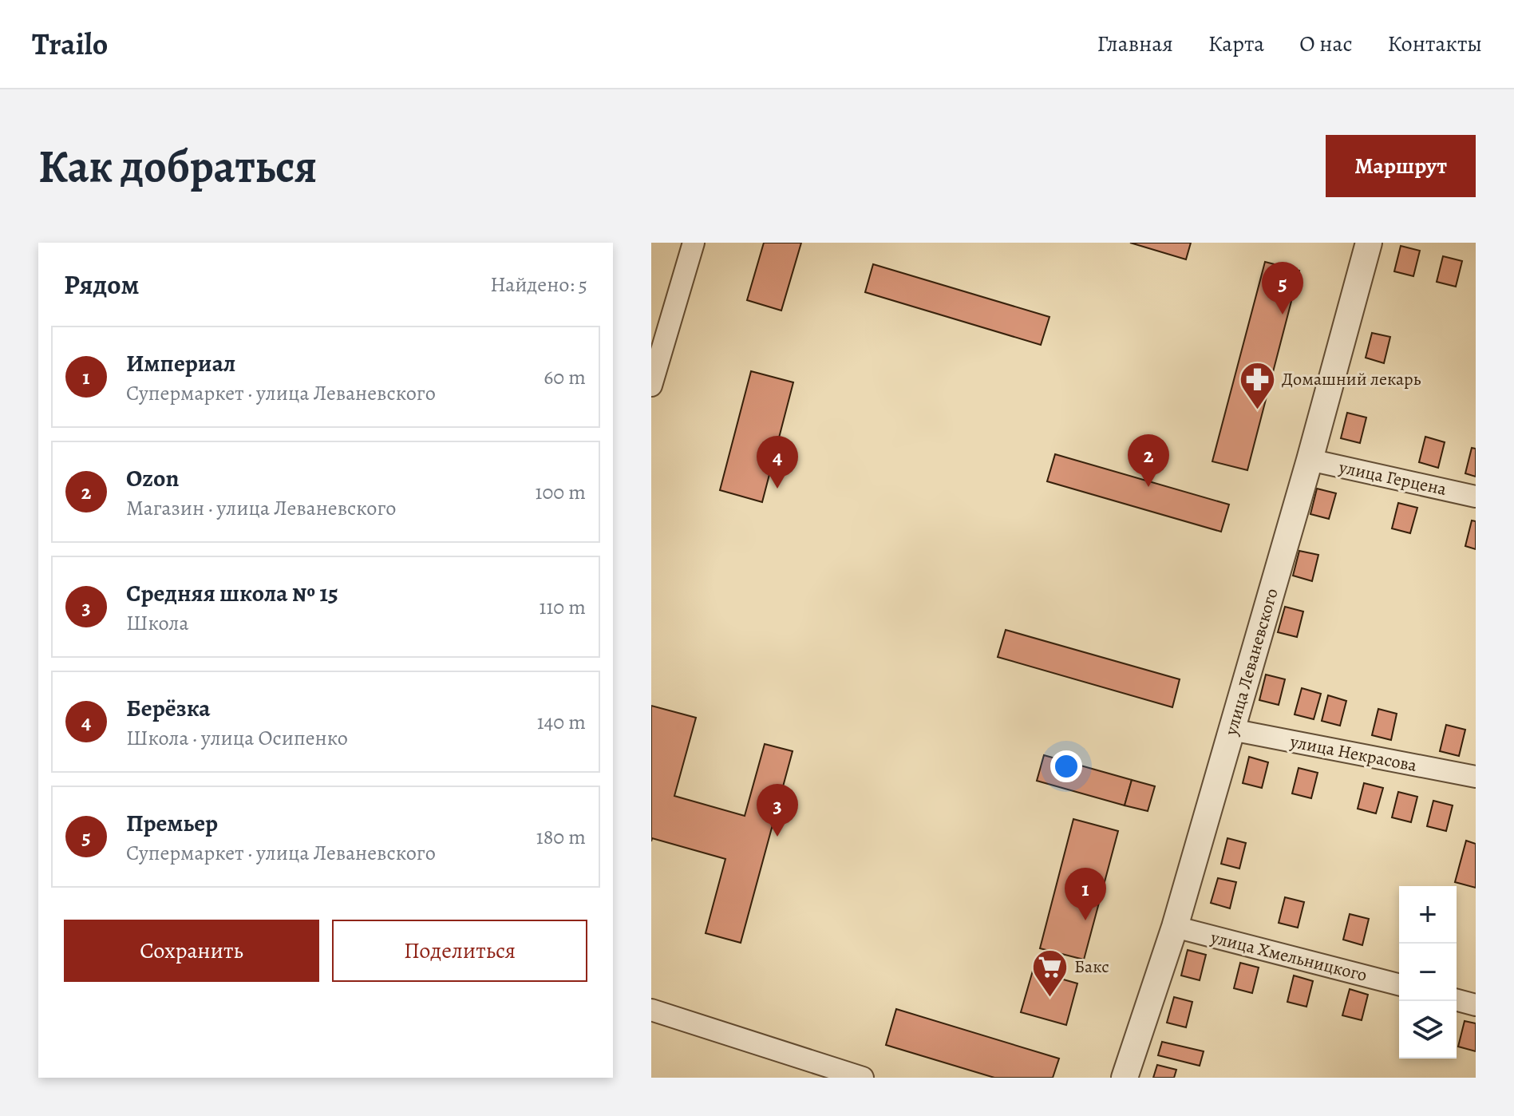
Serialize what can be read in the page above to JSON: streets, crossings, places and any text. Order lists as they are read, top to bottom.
{
  "streets": {
    "street": [
      "улица Герцена",
      "улица Леваневского",
      "улица Некрасова",
      "улица Хмельницкого"
    ]
  },
  "crossings": [
    ["улица Герцена", "улица Леваневского"],
    ["улица Леваневского", "улица Некрасова"],
    ["улица Леваневского", "улица Хмельницкого"]
  ],
  "places": {
    "pharmacy": ["Домашний лекарь"],
    "supermarket": ["Бакс"]
  },
  "page": {
    "header": "Trailo",
    "nav": [
      "Главная",
      "Карта",
      "О нас",
      "Контакты"
    ],
    "buttons": [
      "Маршрут",
      ["Сохранить", "Поделиться"]
    ],
    "title": "Как добраться",
    "heading": ["Рядом", "Найдено: 5"],
    "pins": [
      "5",
      "2",
      "4",
      "3",
      "1"
    ],
    "list": [
      {
        "mark": "1",
        "name": "Империал",
        "note": "Супермаркет · улица Леваневского",
        "value": "60 m"
      },
      {
        "mark": "2",
        "name": "Ozon",
        "note": "Магазин · улица Леваневского",
        "value": "100 m"
      },
      {
        "mark": "3",
        "name": "Средняя школа № 15",
        "note": "Школа",
        "value": "110 m"
      },
      {
        "mark": "4",
        "name": "Берёзка",
        "note": "Школа · улица Осипенко",
        "value": "140 m"
      },
      {
        "mark": "5",
        "name": "Премьер",
        "note": "Супермаркет · улица Леваневского",
        "value": "180 m"
      }
    ],
    "map_buttons": ["+", "−"]
  }
}
